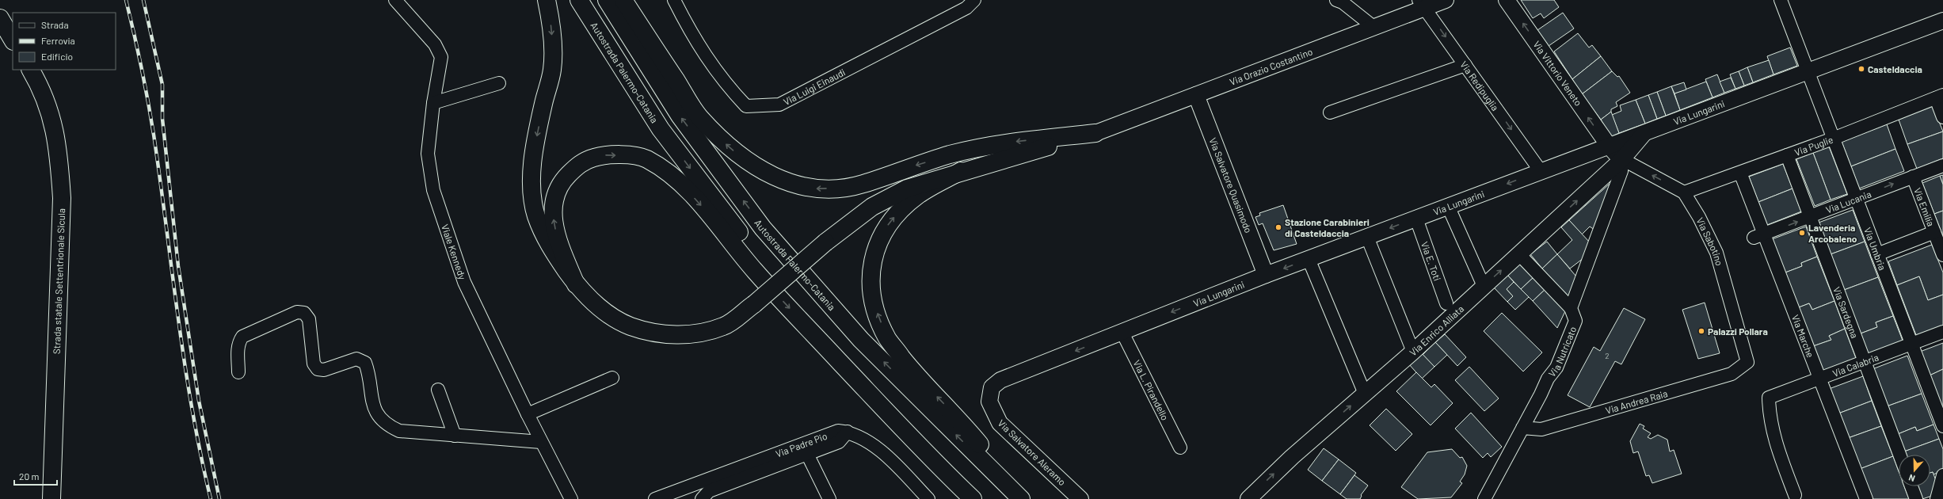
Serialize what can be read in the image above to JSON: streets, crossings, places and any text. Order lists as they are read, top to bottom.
{
  "streets": {
    "main road": ["Autostrada Palermo-Catania", "Strada statale Settentrionale Sicula"],
    "street": [
      "Via Orazio Costantino",
      "Via Vittorio Veneto",
      "Via Redipuglia",
      "Via Luigi Einaudi",
      "Via Lungarini",
      "Via Puglie",
      "Via Salvatore Quasimodo",
      "Via Lucania",
      "Via Emilia",
      "Via Sabotino",
      "Via Umbria",
      "Viale Kennedy",
      "Via E. Toti",
      "Via Sardegna",
      "Via Enrico Alliata",
      "Via Marche",
      "Via Nutricato",
      "Via Calabria",
      "Via L. Pirandello",
      "Via Andrea Raia",
      "Via Padre Pio",
      "Via Salvatore Aleramo"
    ]
  },
  "crossings": [
    ["Via Orazio Costantino", "Via Redipuglia"],
    ["Via Orazio Costantino", "Via Salvatore Quasimodo"],
    ["Via Vittorio Veneto", "Via Lungarini"],
    ["Via Vittorio Veneto", "Via Enrico Alliata"],
    ["Via Redipuglia", "Via Lungarini"],
    ["Via Lungarini", "Via Salvatore Quasimodo"],
    ["Via Lungarini", "Via Umbria"],
    ["Via Lungarini", "Via E. Toti"],
    ["Via Lungarini", "Via Enrico Alliata"],
    ["Via Lungarini", "Via L. Pirandello"],
    ["Via Lungarini", "Via Salvatore Aleramo"],
    ["Via Puglie", "Via Sabotino"],
    ["Via Puglie", "Via Umbria"],
    ["Via Puglie", "Via Sardegna"],
    ["Via Puglie", "Via Marche"],
    ["Via Lucania", "Via Emilia"],
    ["Via Lucania", "Via Umbria"],
    ["Via Lucania", "Via Sardegna"],
    ["Via Lucania", "Via Marche"],
    ["Via Sabotino", "Via Andrea Raia"],
    ["Via Umbria", "Via Calabria"],
    ["Via Sardegna", "Via Calabria"],
    ["Via Marche", "Via Calabria"],
    ["Via Nutricato", "Via Andrea Raia"]
  ],
  "one_way": [
    "Via Vittorio Veneto",
    "Via Redipuglia",
    "Via Lungarini",
    "Via Enrico Alliata"
  ],
  "places": [
    "Casteldaccia",
    "Stazione Carabinieri di Casteldaccia",
    "Lavenderia Arcobaleno",
    "Palazzi Pollara"
  ],
  "house_numbers": ["2"],
  "legend": ["Strada", "Ferrovia", "Edificio"],
  "scale_bar": "20 m",
  "north": "bottom"
}
